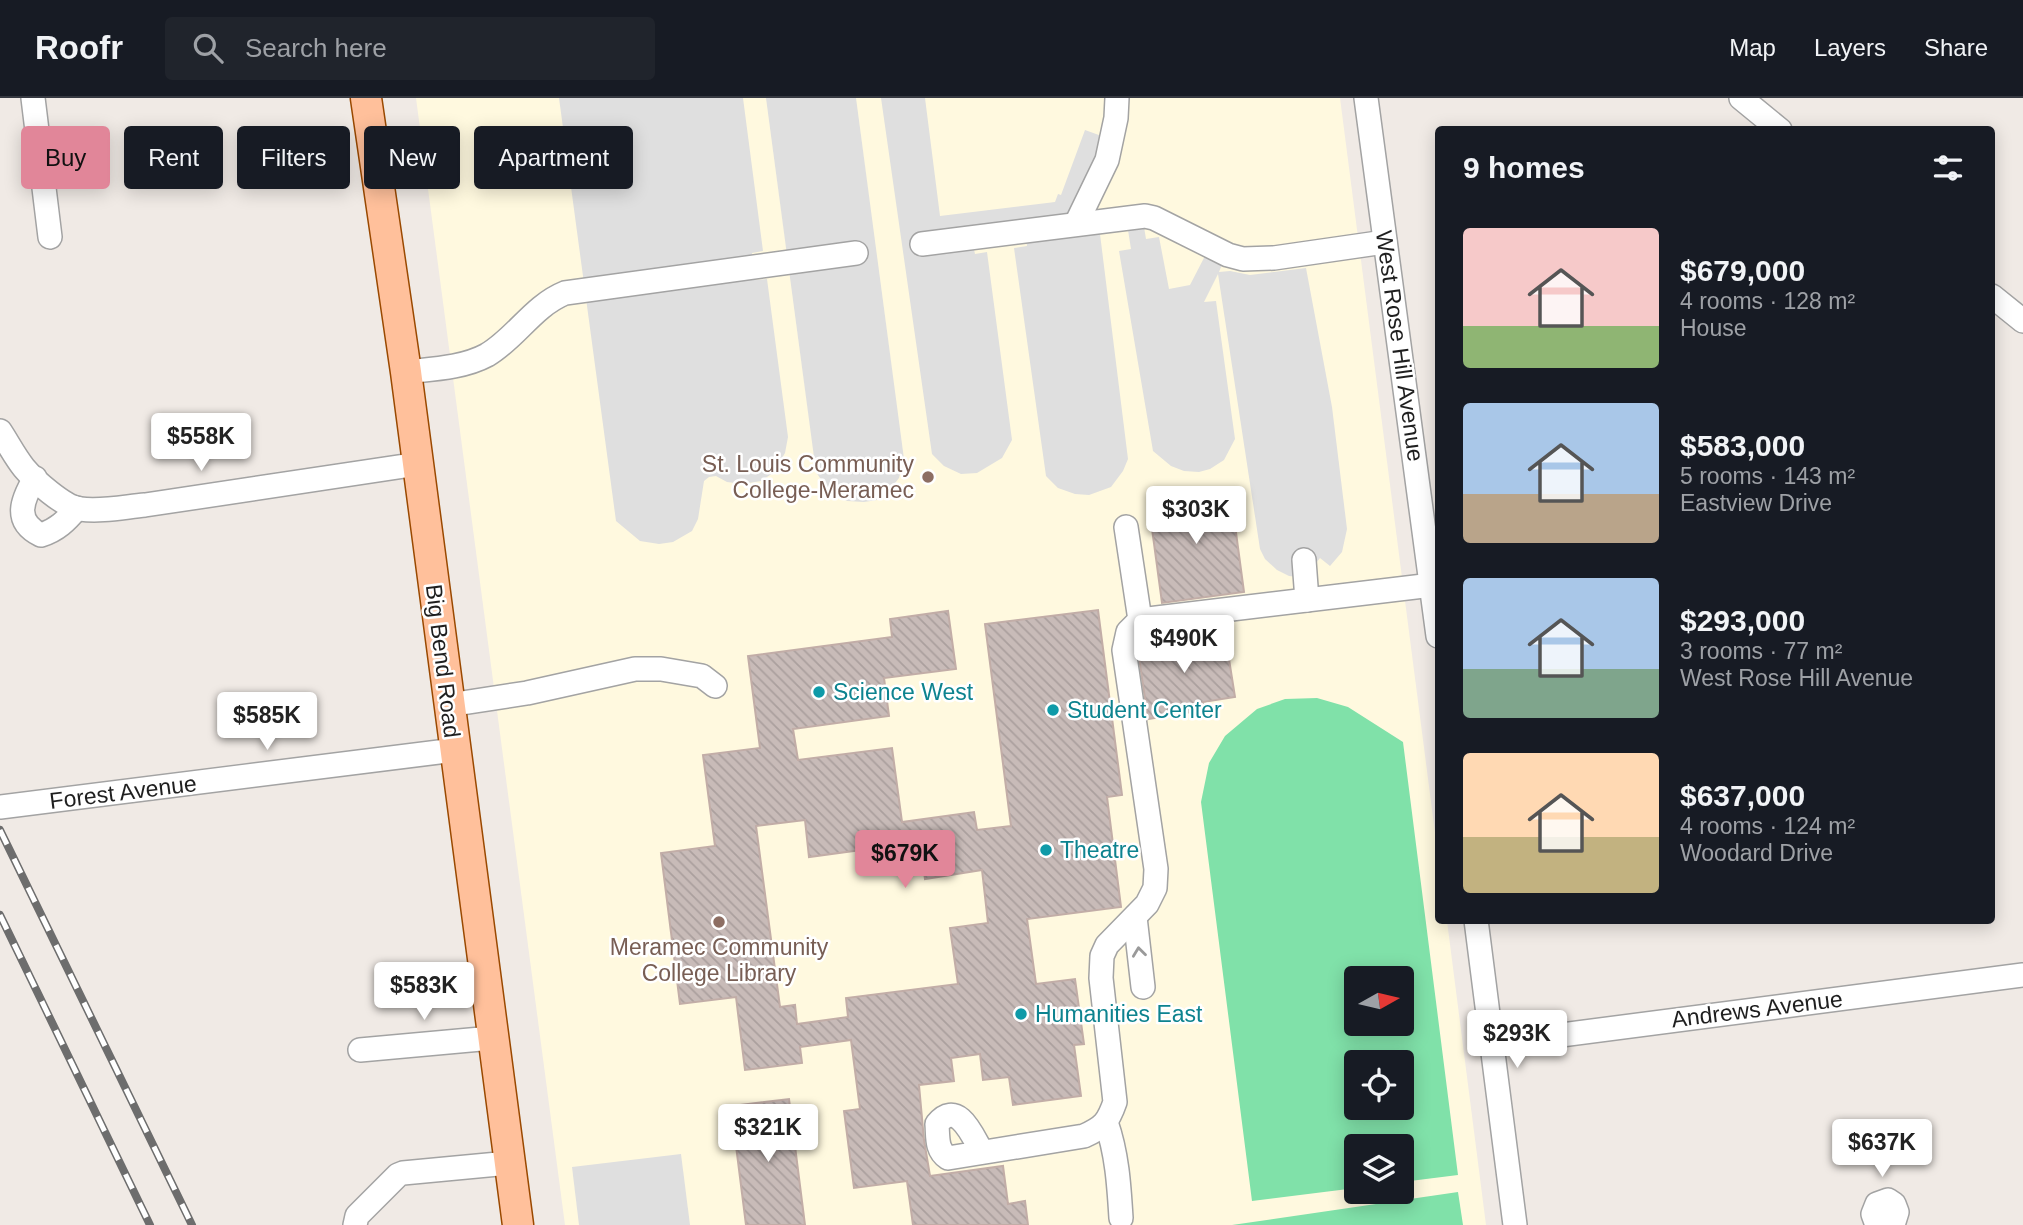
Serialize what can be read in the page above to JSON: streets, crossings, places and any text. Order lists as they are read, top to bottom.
{
  "streets": {
    "main road": ["Big Bend Road"],
    "street": ["West Rose Hill Avenue", "Forest Avenue", "Andrews Avenue"]
  },
  "crossings": [
    ["Big Bend Road", "Forest Avenue"]
  ],
  "places": [
    "St. Louis Community College-Meramec",
    "Science West",
    "Student Center",
    "Theatre",
    "Meramec Community College Library",
    "Humanities East"
  ],
  "north": "right",
  "page": {
    "header": "Roofr",
    "search": "Search here",
    "nav": ["Map", "Layers", "Share"],
    "chip": [
      "Buy",
      "Rent",
      "Filters",
      "New",
      "Apartment"
    ],
    "heading": "9 homes",
    "list": [
      {
        "name": "$679,000",
        "note": "4 rooms · 128 m² · House"
      },
      {
        "name": "$583,000",
        "note": "5 rooms · 143 m² · Eastview Drive"
      },
      {
        "name": "$293,000",
        "note": "3 rooms · 77 m² · West Rose Hill Avenue"
      },
      {
        "name": "$637,000",
        "note": "4 rooms · 124 m² · Woodard Drive"
      }
    ],
    "price": [
      "$558K",
      "$303K",
      "$490K",
      "$585K",
      "$679K",
      "$583K",
      "$293K",
      "$321K",
      "$637K"
    ]
  }
}
